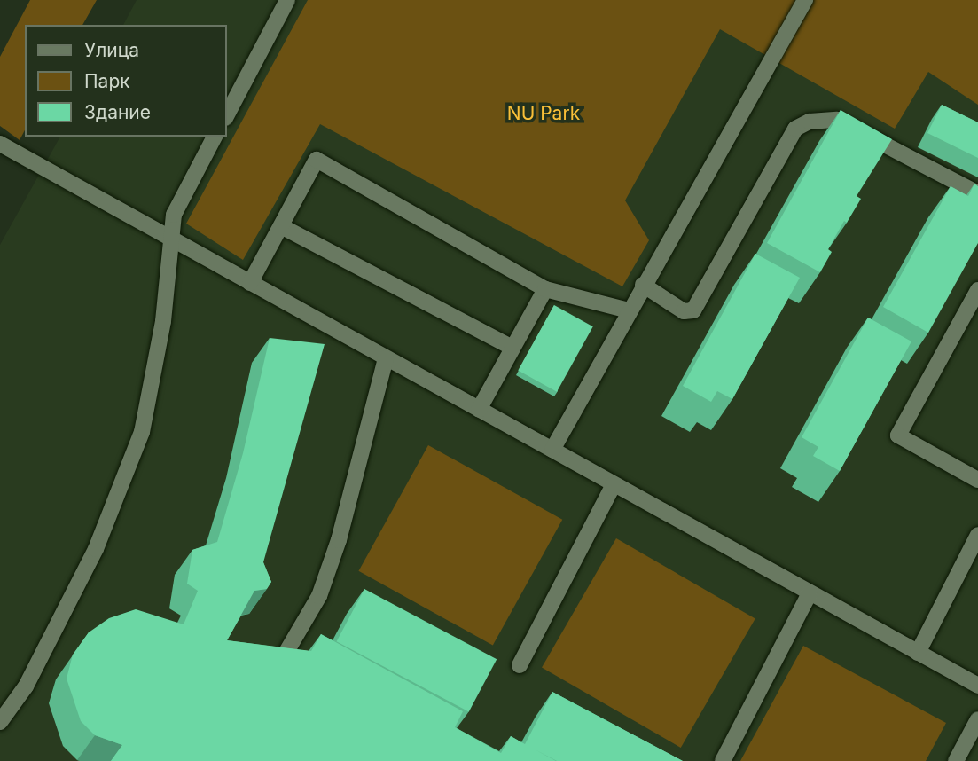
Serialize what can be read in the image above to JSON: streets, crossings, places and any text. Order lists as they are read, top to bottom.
{
  "parks": ["NU Park"],
  "legend": ["Улица", "Парк", "Здание"]
}
